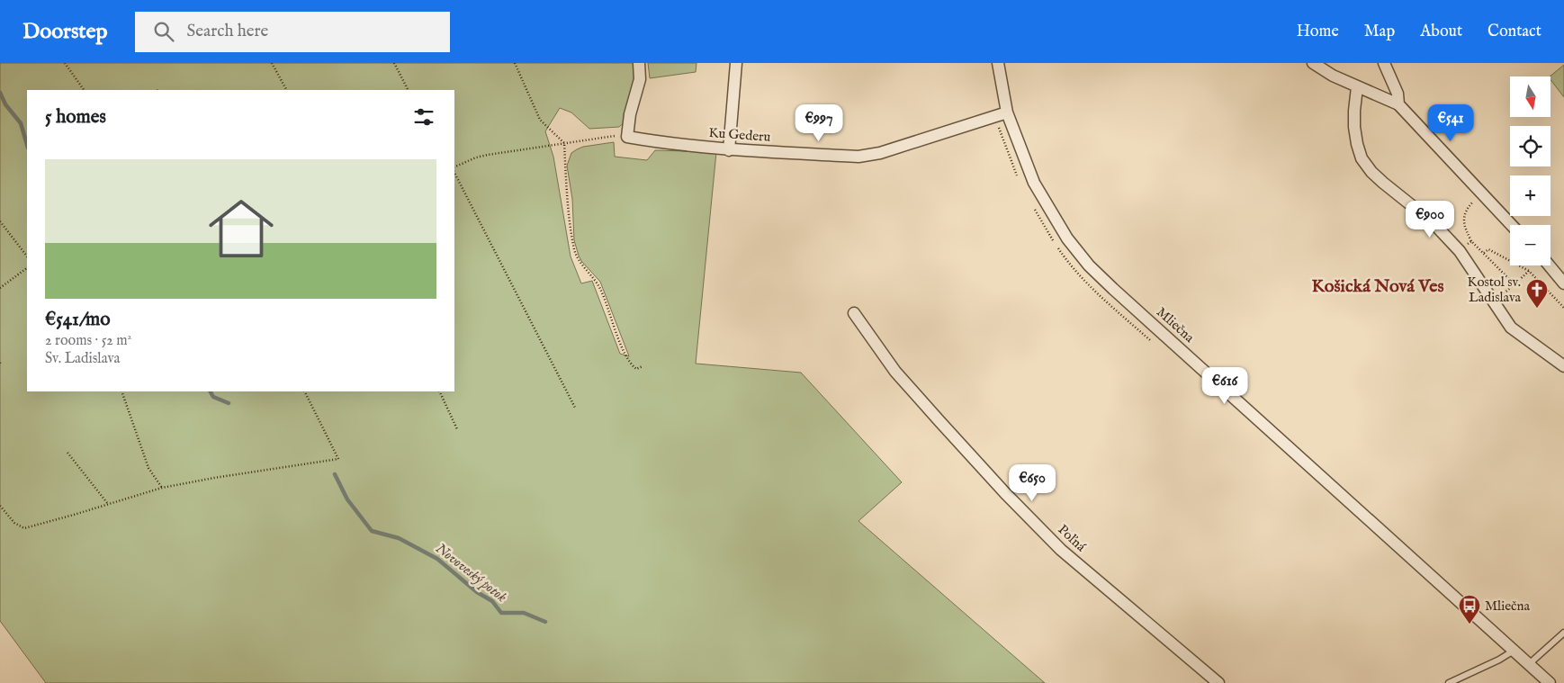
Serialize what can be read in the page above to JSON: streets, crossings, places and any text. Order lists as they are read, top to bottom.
{
  "streets": {
    "street": ["Ku Gederu", "Mliečna", "Poľná"]
  },
  "crossings": [
    ["Ku Gederu", "Mliečna"]
  ],
  "districts": ["Košická Nová Ves"],
  "water": ["Novoveský potok"],
  "places": {
    "church": ["Kostol sv. Ladislava"],
    "bus stop": ["Mliečna"]
  },
  "north": "bottom",
  "page": {
    "header": "Doorstep",
    "search": "Search here",
    "nav": [
      "Home",
      "Map",
      "About",
      "Contact"
    ],
    "map_buttons": ["+", "−"],
    "heading": "5 homes",
    "price": [
      "€997",
      "€541",
      "€900",
      "€616",
      "€650"
    ],
    "list": [
      {
        "name": "€541/mo",
        "note": "2 rooms · 52 m² · Sv. Ladislava"
      }
    ]
  }
}
